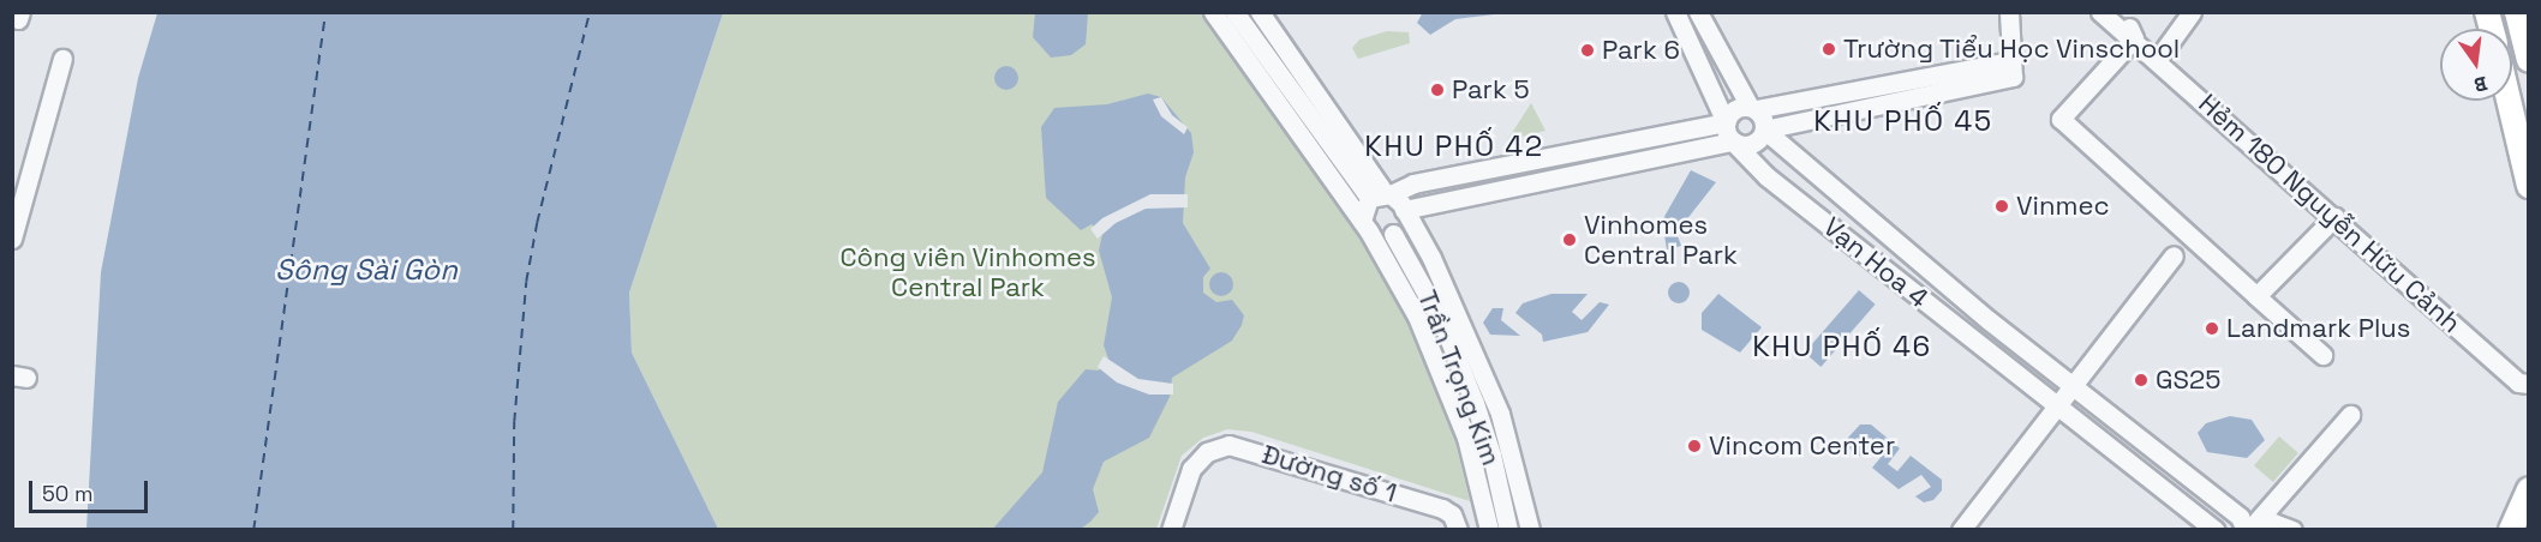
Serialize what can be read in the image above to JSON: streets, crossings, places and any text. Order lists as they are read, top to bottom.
{
  "streets": {
    "street": [
      "Hẻm 180 Nguyễn Hữu Cảnh",
      "Vạn Hoa 4",
      "Trần Trọng Kim",
      "Đường số 1"
    ]
  },
  "districts": ["KHU PHỐ 45", "KHU PHỐ 42", "KHU PHỐ 46"],
  "water": ["Sông Sài Gòn"],
  "parks": ["Công viên Vinhomes Central Park"],
  "places": [
    "Trường Tiểu Học Vinschool",
    "Park 6",
    "Park 5",
    "Vinmec",
    "Vinhomes Central Park",
    "Landmark Plus",
    "GS25",
    "Vincom Center"
  ],
  "scale_bar": "50 m",
  "north": "bottom"
}
